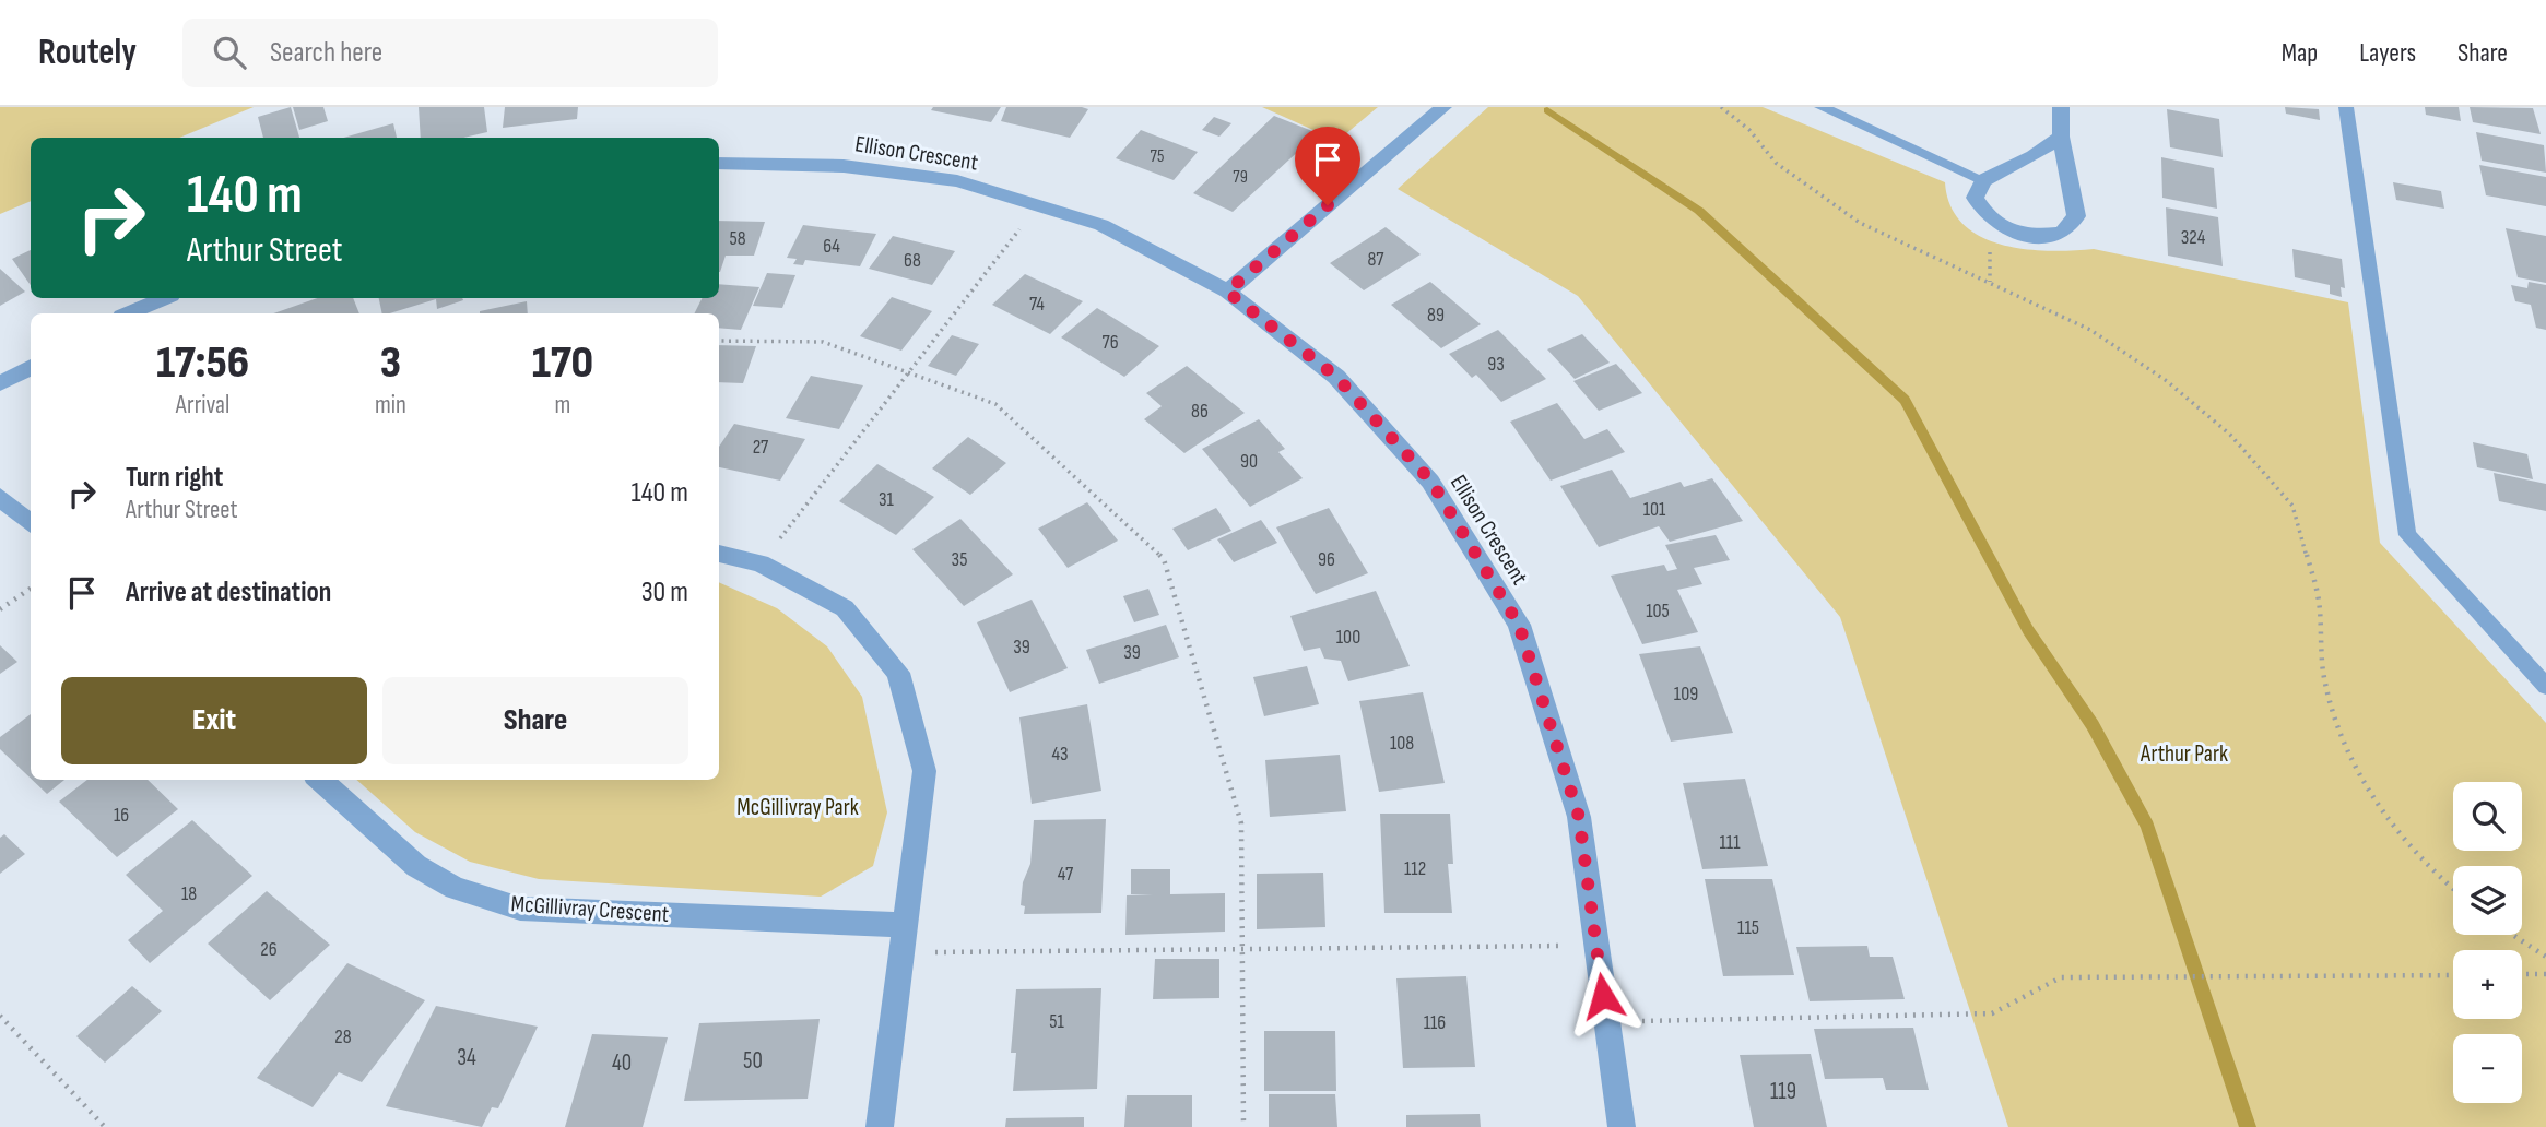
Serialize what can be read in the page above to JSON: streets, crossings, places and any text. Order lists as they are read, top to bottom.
{
  "streets": {
    "street": ["Ellison Crescent", "McGillivray Crescent"]
  },
  "parks": ["Arthur Park", "McGillivray Park"],
  "house_numbers": [
    "75",
    "79",
    "324",
    "58",
    "64",
    "87",
    "68",
    "74",
    "89",
    "76",
    "93",
    "86",
    "27",
    "90",
    "31",
    "101",
    "35",
    "96",
    "105",
    "100",
    "39",
    "39",
    "109",
    "108",
    "43",
    "16",
    "111",
    "112",
    "47",
    "18",
    "115",
    "26",
    "51",
    "116",
    "28",
    "34",
    "50",
    "40",
    "119"
  ],
  "page": {
    "header": "Routely",
    "search": "Search here",
    "nav": ["Map", "Layers", "Share"],
    "turn": ["140 m", "Arthur Street"],
    "eta": [
      "17:56",
      "Arrival",
      "3",
      "min",
      "170",
      "m"
    ],
    "list": [
      {
        "name": "Turn right",
        "note": "Arthur Street",
        "value": "140 m"
      },
      {
        "name": "Arrive at destination",
        "value": "30 m"
      }
    ],
    "buttons": ["Exit", "Share"],
    "map_buttons": ["+", "−"]
  }
}
